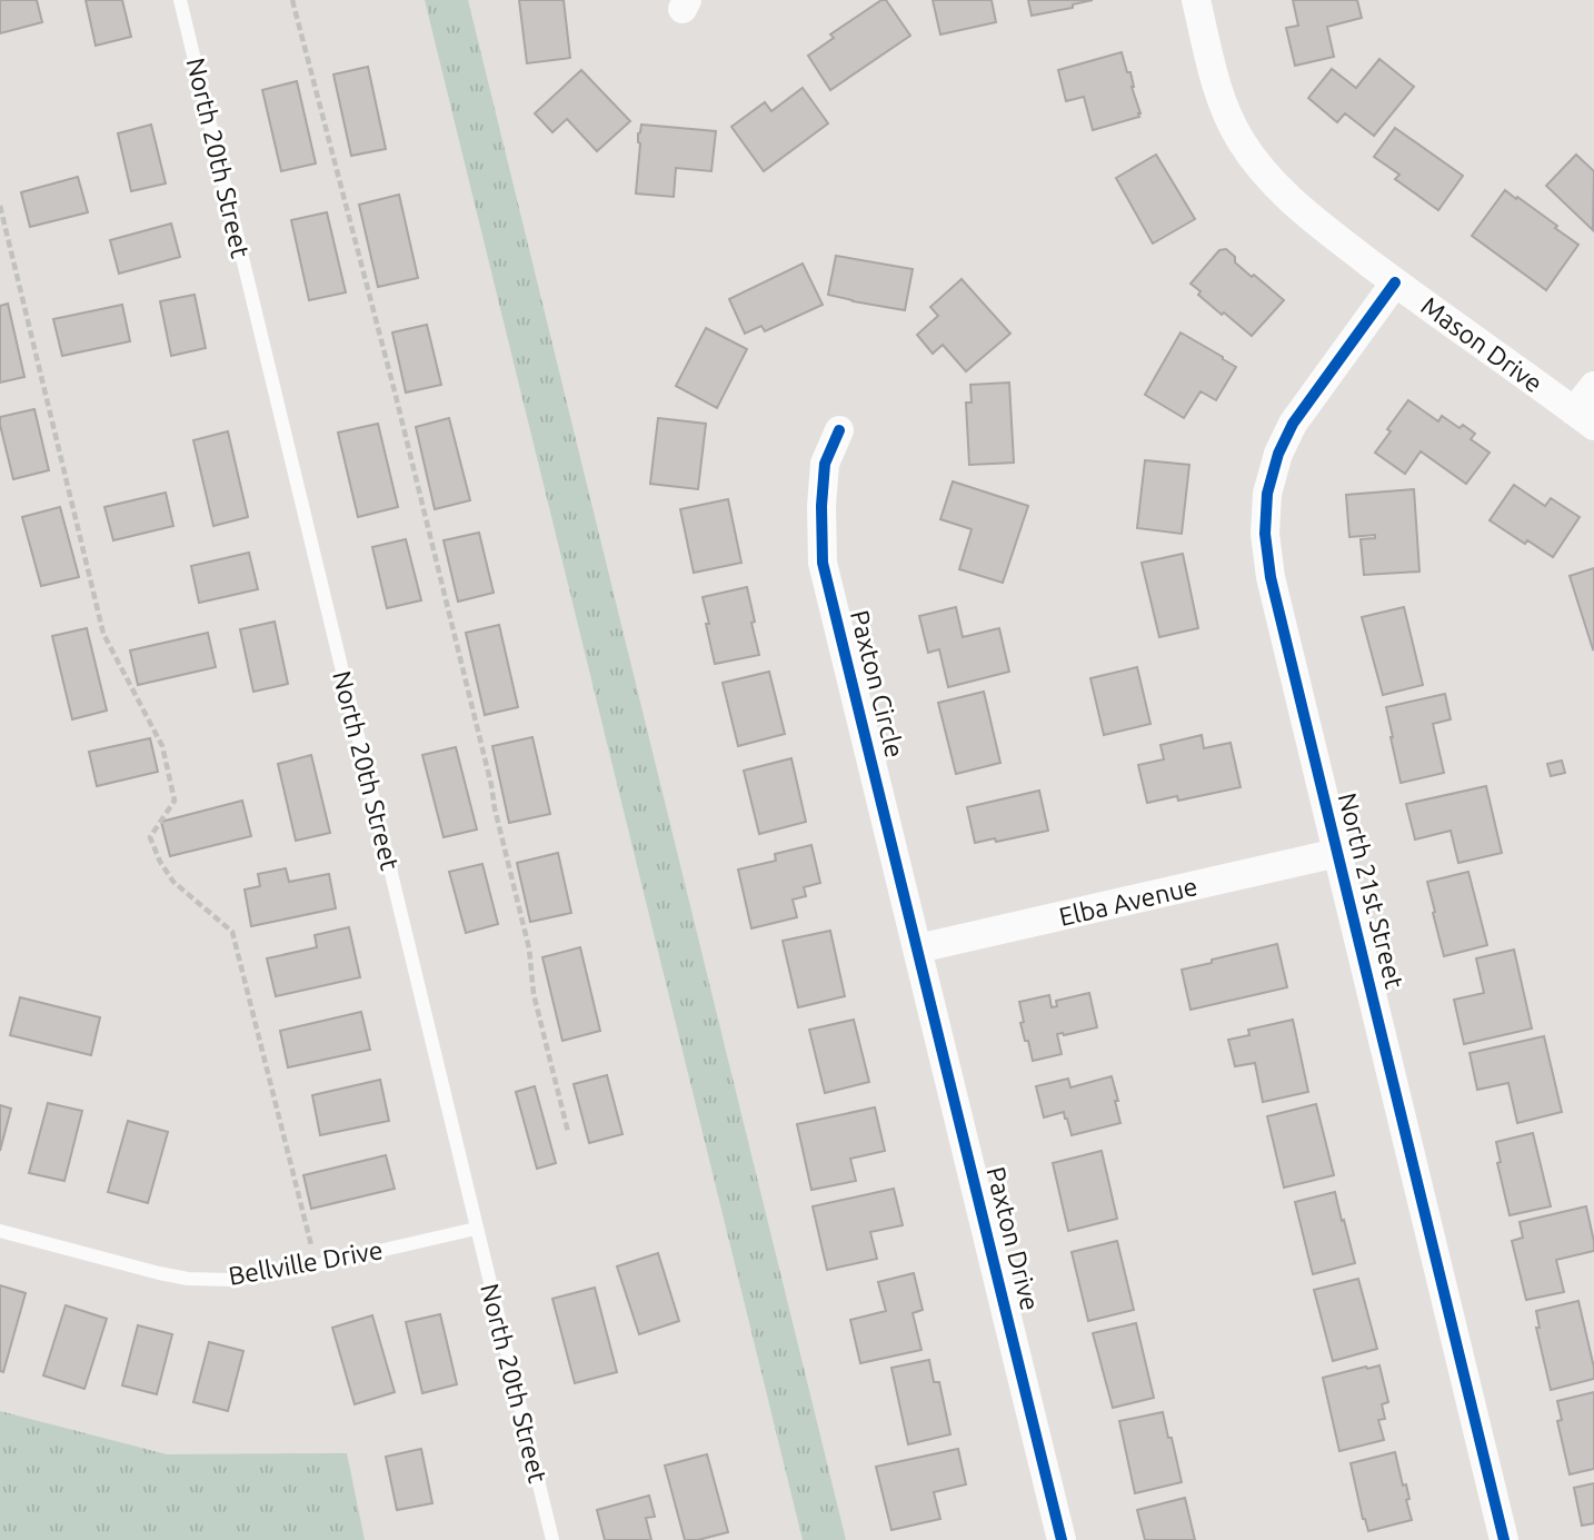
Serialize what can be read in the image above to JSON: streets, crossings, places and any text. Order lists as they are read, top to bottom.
{
  "streets": {
    "street": [
      "Mason Drive",
      "Paxton Circle",
      "North 21st Street",
      "Elba Avenue",
      "Paxton Drive"
    ],
    "lane": ["North 20th Street", "Bellville Drive"]
  },
  "crossings": [
    ["North 20th Street", "Bellville Drive"],
    ["Mason Drive", "North 21st Street"],
    ["Paxton Circle", "Elba Avenue"],
    ["Paxton Circle", "Paxton Drive"],
    ["North 21st Street", "Elba Avenue"],
    ["Elba Avenue", "Paxton Drive"]
  ]
}
